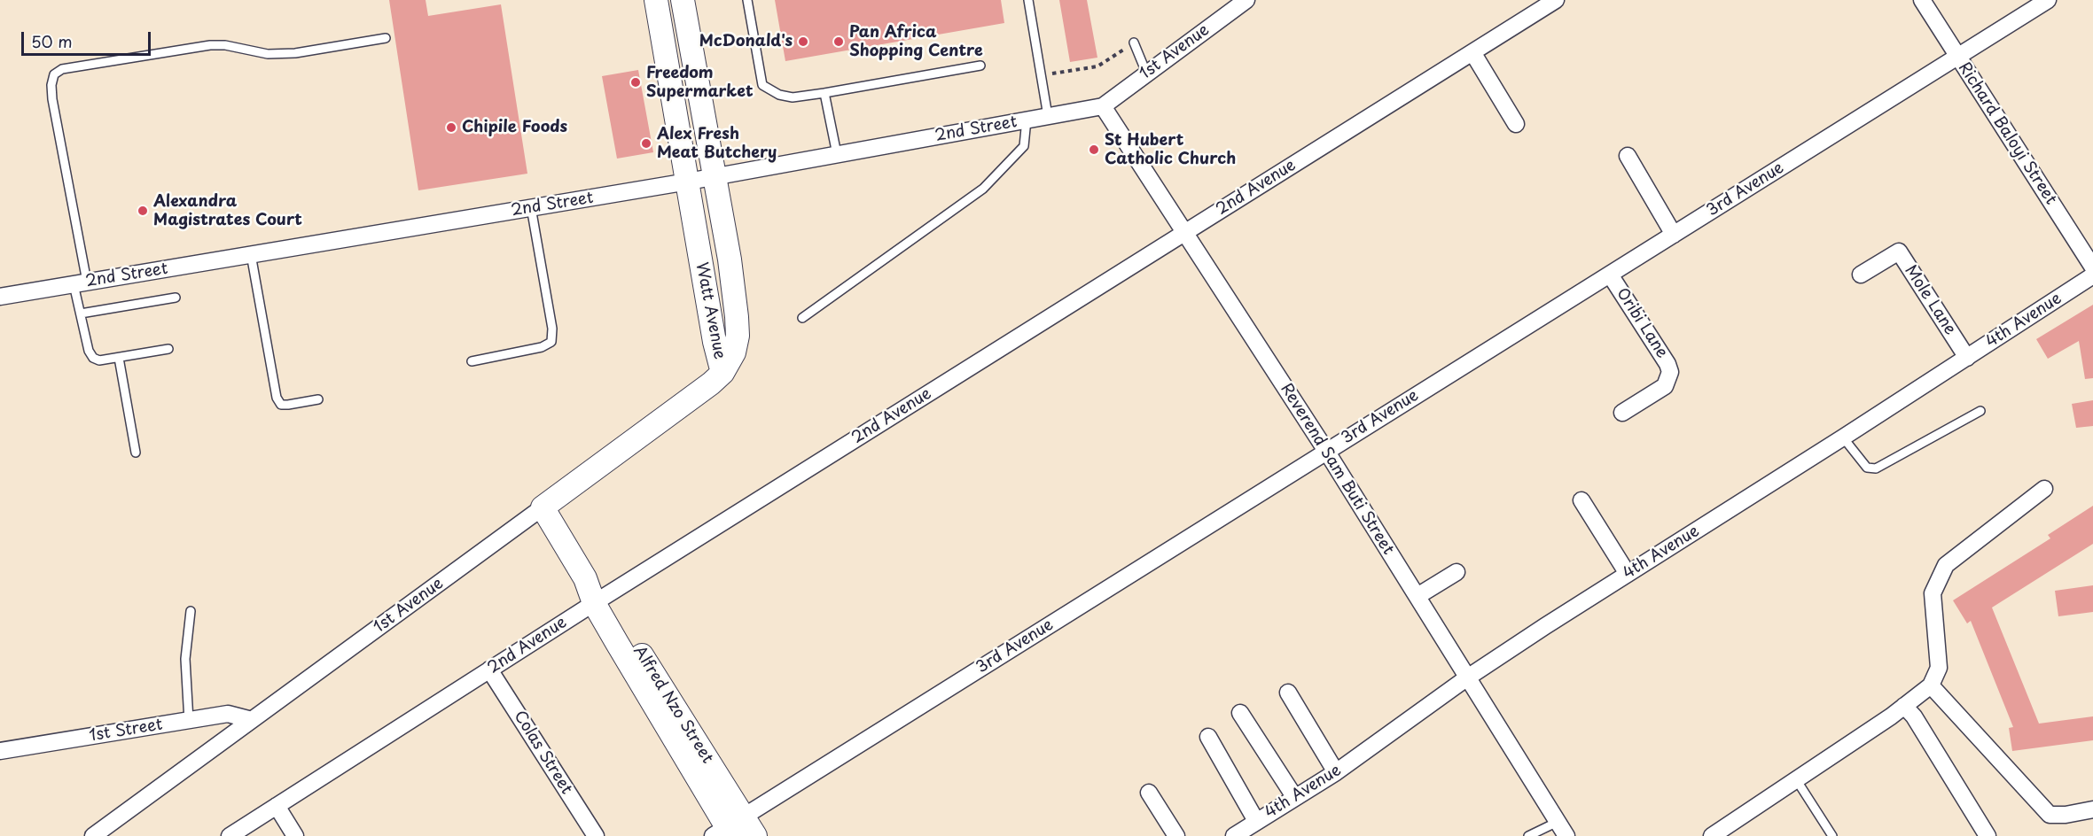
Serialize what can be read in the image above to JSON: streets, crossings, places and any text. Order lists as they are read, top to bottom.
{
  "streets": {
    "street": [
      "1st Avenue",
      "2nd Street",
      "Richard Baloyi Street",
      "2nd Avenue",
      "3rd Avenue",
      "Mole Lane",
      "Watt Avenue",
      "4th Avenue",
      "Oribi Lane",
      "Reverend Sam Buti Street",
      "Alfred Nzo Street",
      "1st Street",
      "Colas Street"
    ]
  },
  "crossings": [
    ["1st Avenue", "2nd Street"],
    ["1st Avenue", "Watt Avenue"],
    ["1st Avenue", "Reverend Sam Buti Street"],
    ["1st Avenue", "Alfred Nzo Street"],
    ["1st Avenue", "1st Street"],
    ["2nd Street", "Watt Avenue"],
    ["2nd Street", "Reverend Sam Buti Street"],
    ["Richard Baloyi Street", "3rd Avenue"],
    ["2nd Avenue", "Reverend Sam Buti Street"],
    ["2nd Avenue", "Alfred Nzo Street"],
    ["2nd Avenue", "Colas Street"],
    ["3rd Avenue", "Oribi Lane"],
    ["3rd Avenue", "Reverend Sam Buti Street"],
    ["3rd Avenue", "Alfred Nzo Street"],
    ["Mole Lane", "4th Avenue"],
    ["4th Avenue", "Reverend Sam Buti Street"]
  ],
  "places": [
    "McDonald's",
    "Pan Africa Shopping Centre",
    "Freedom Supermarket",
    "Chipile Foods",
    "Alex Fresh Meat Butchery",
    "St Hubert Catholic Church",
    "Alexandra Magistrates Court"
  ],
  "scale_bar": "50 m"
}
